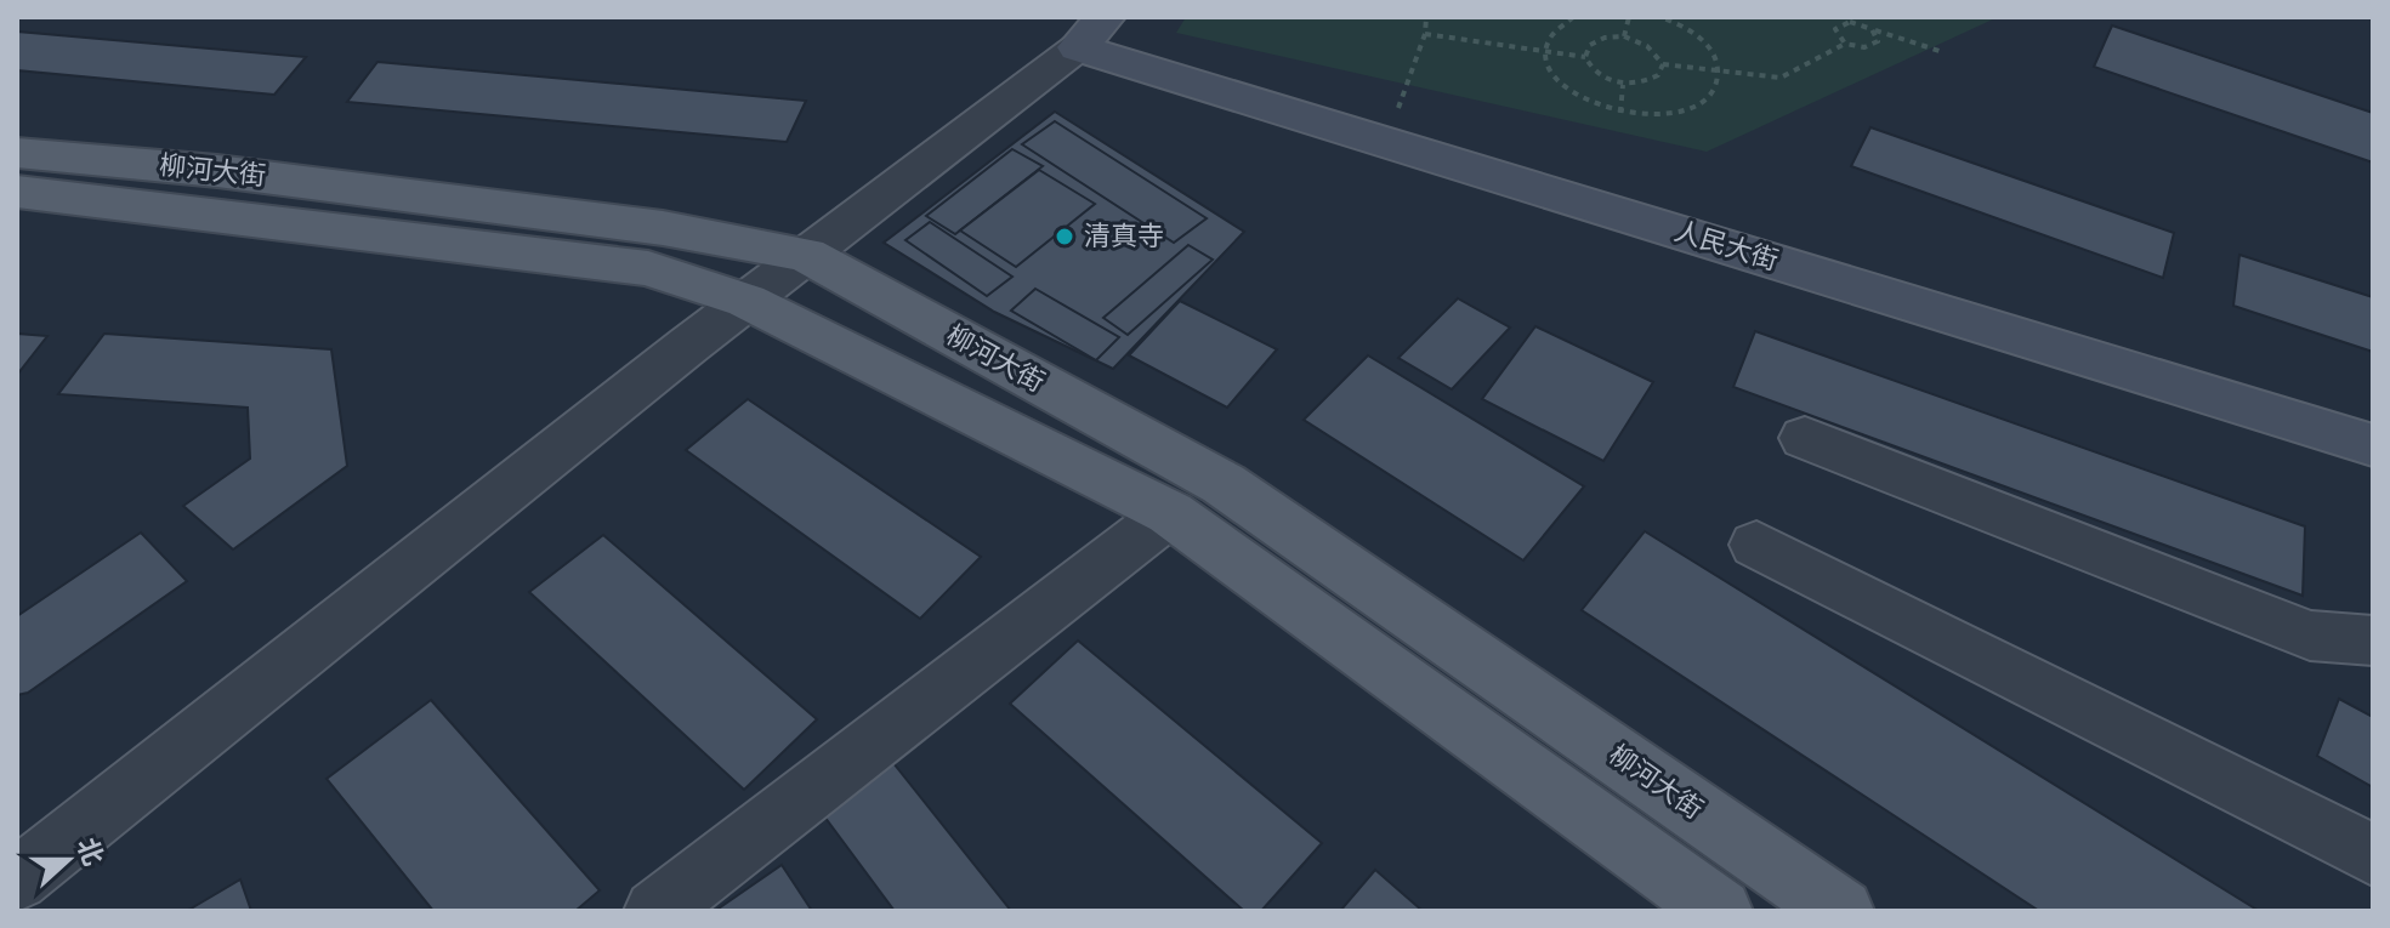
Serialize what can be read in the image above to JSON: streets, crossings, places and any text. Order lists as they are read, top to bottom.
{
  "streets": {
    "main road": ["柳河大街"],
    "street": ["人民大街"]
  },
  "places": ["清真寺"],
  "north": "right"
}
